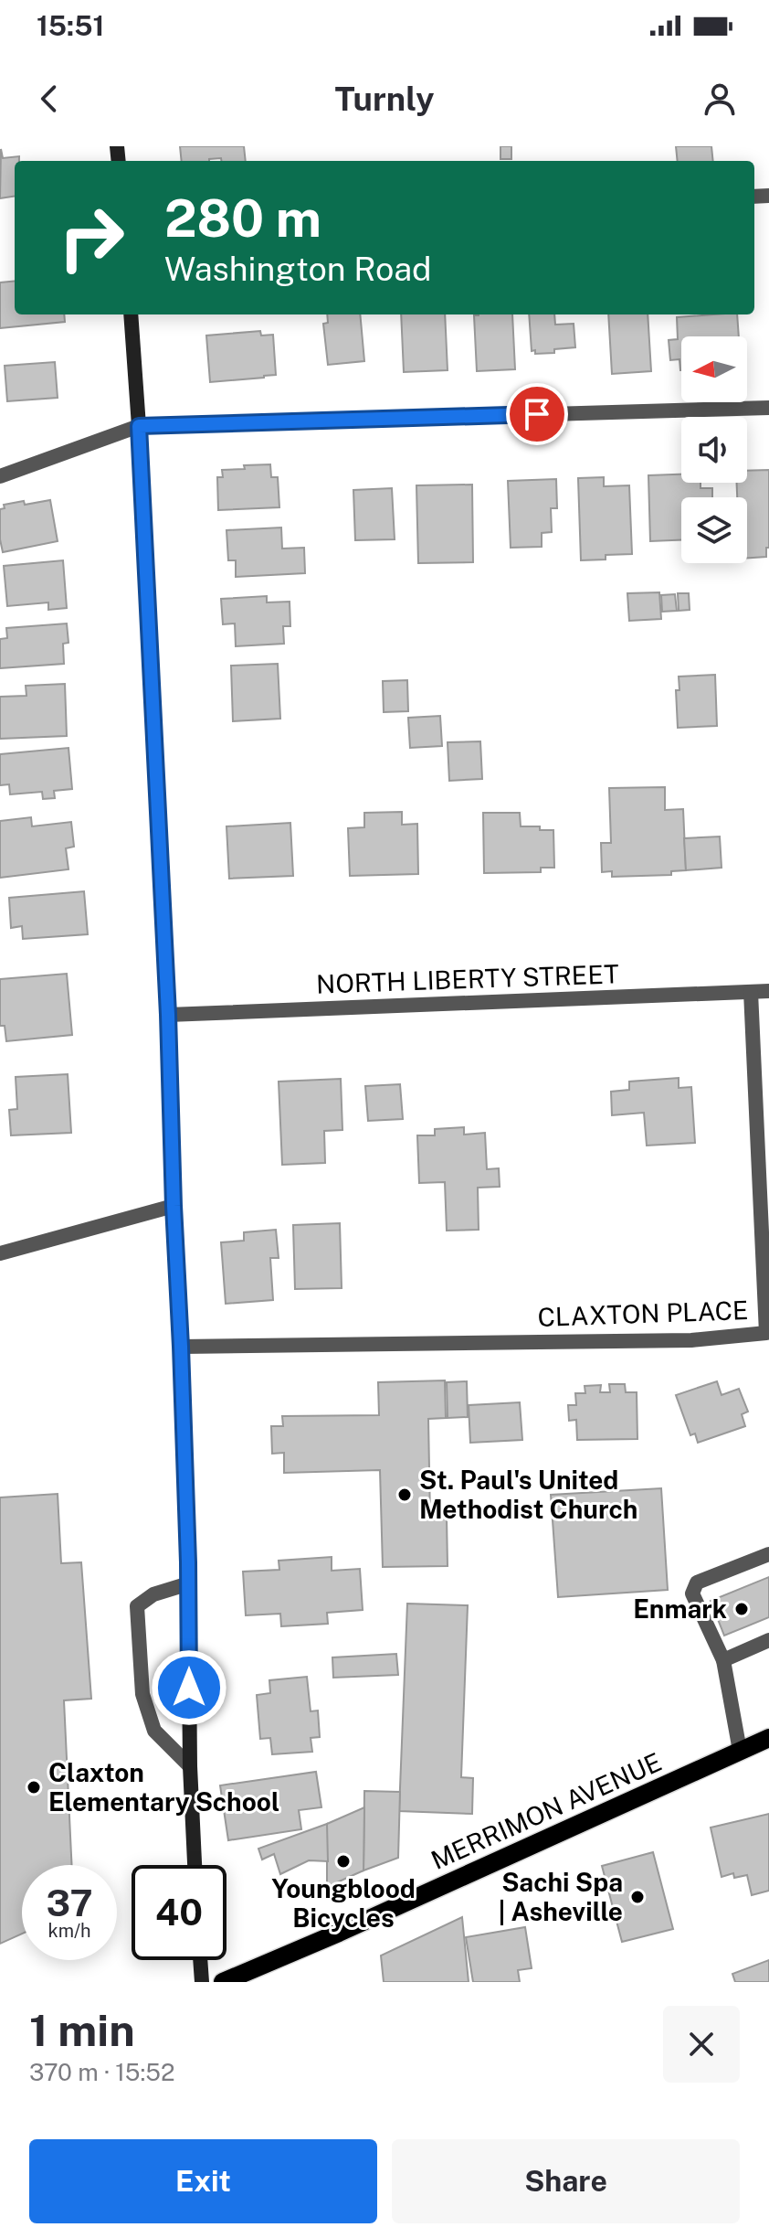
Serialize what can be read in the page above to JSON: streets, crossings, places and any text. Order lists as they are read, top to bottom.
{
  "streets": {
    "main road": ["MERRIMON AVENUE"],
    "street": ["NORTH LIBERTY STREET", "CLAXTON PLACE"]
  },
  "crossings": [
    ["NORTH LIBERTY STREET", "CLAXTON PLACE"]
  ],
  "places": [
    "St. Paul's United Methodist Church",
    "Enmark",
    "Claxton Elementary School",
    "Youngblood Bicycles",
    "Sachi Spa | Asheville"
  ],
  "north": "left",
  "page": {
    "status": "15:51",
    "header": "Turnly",
    "turn": ["280 m", "Washington Road"],
    "speed": "37 km/h",
    "limit": "40",
    "heading": ["1 min", "370 m · 15:52"],
    "buttons": ["Exit", "Share"]
  }
}
